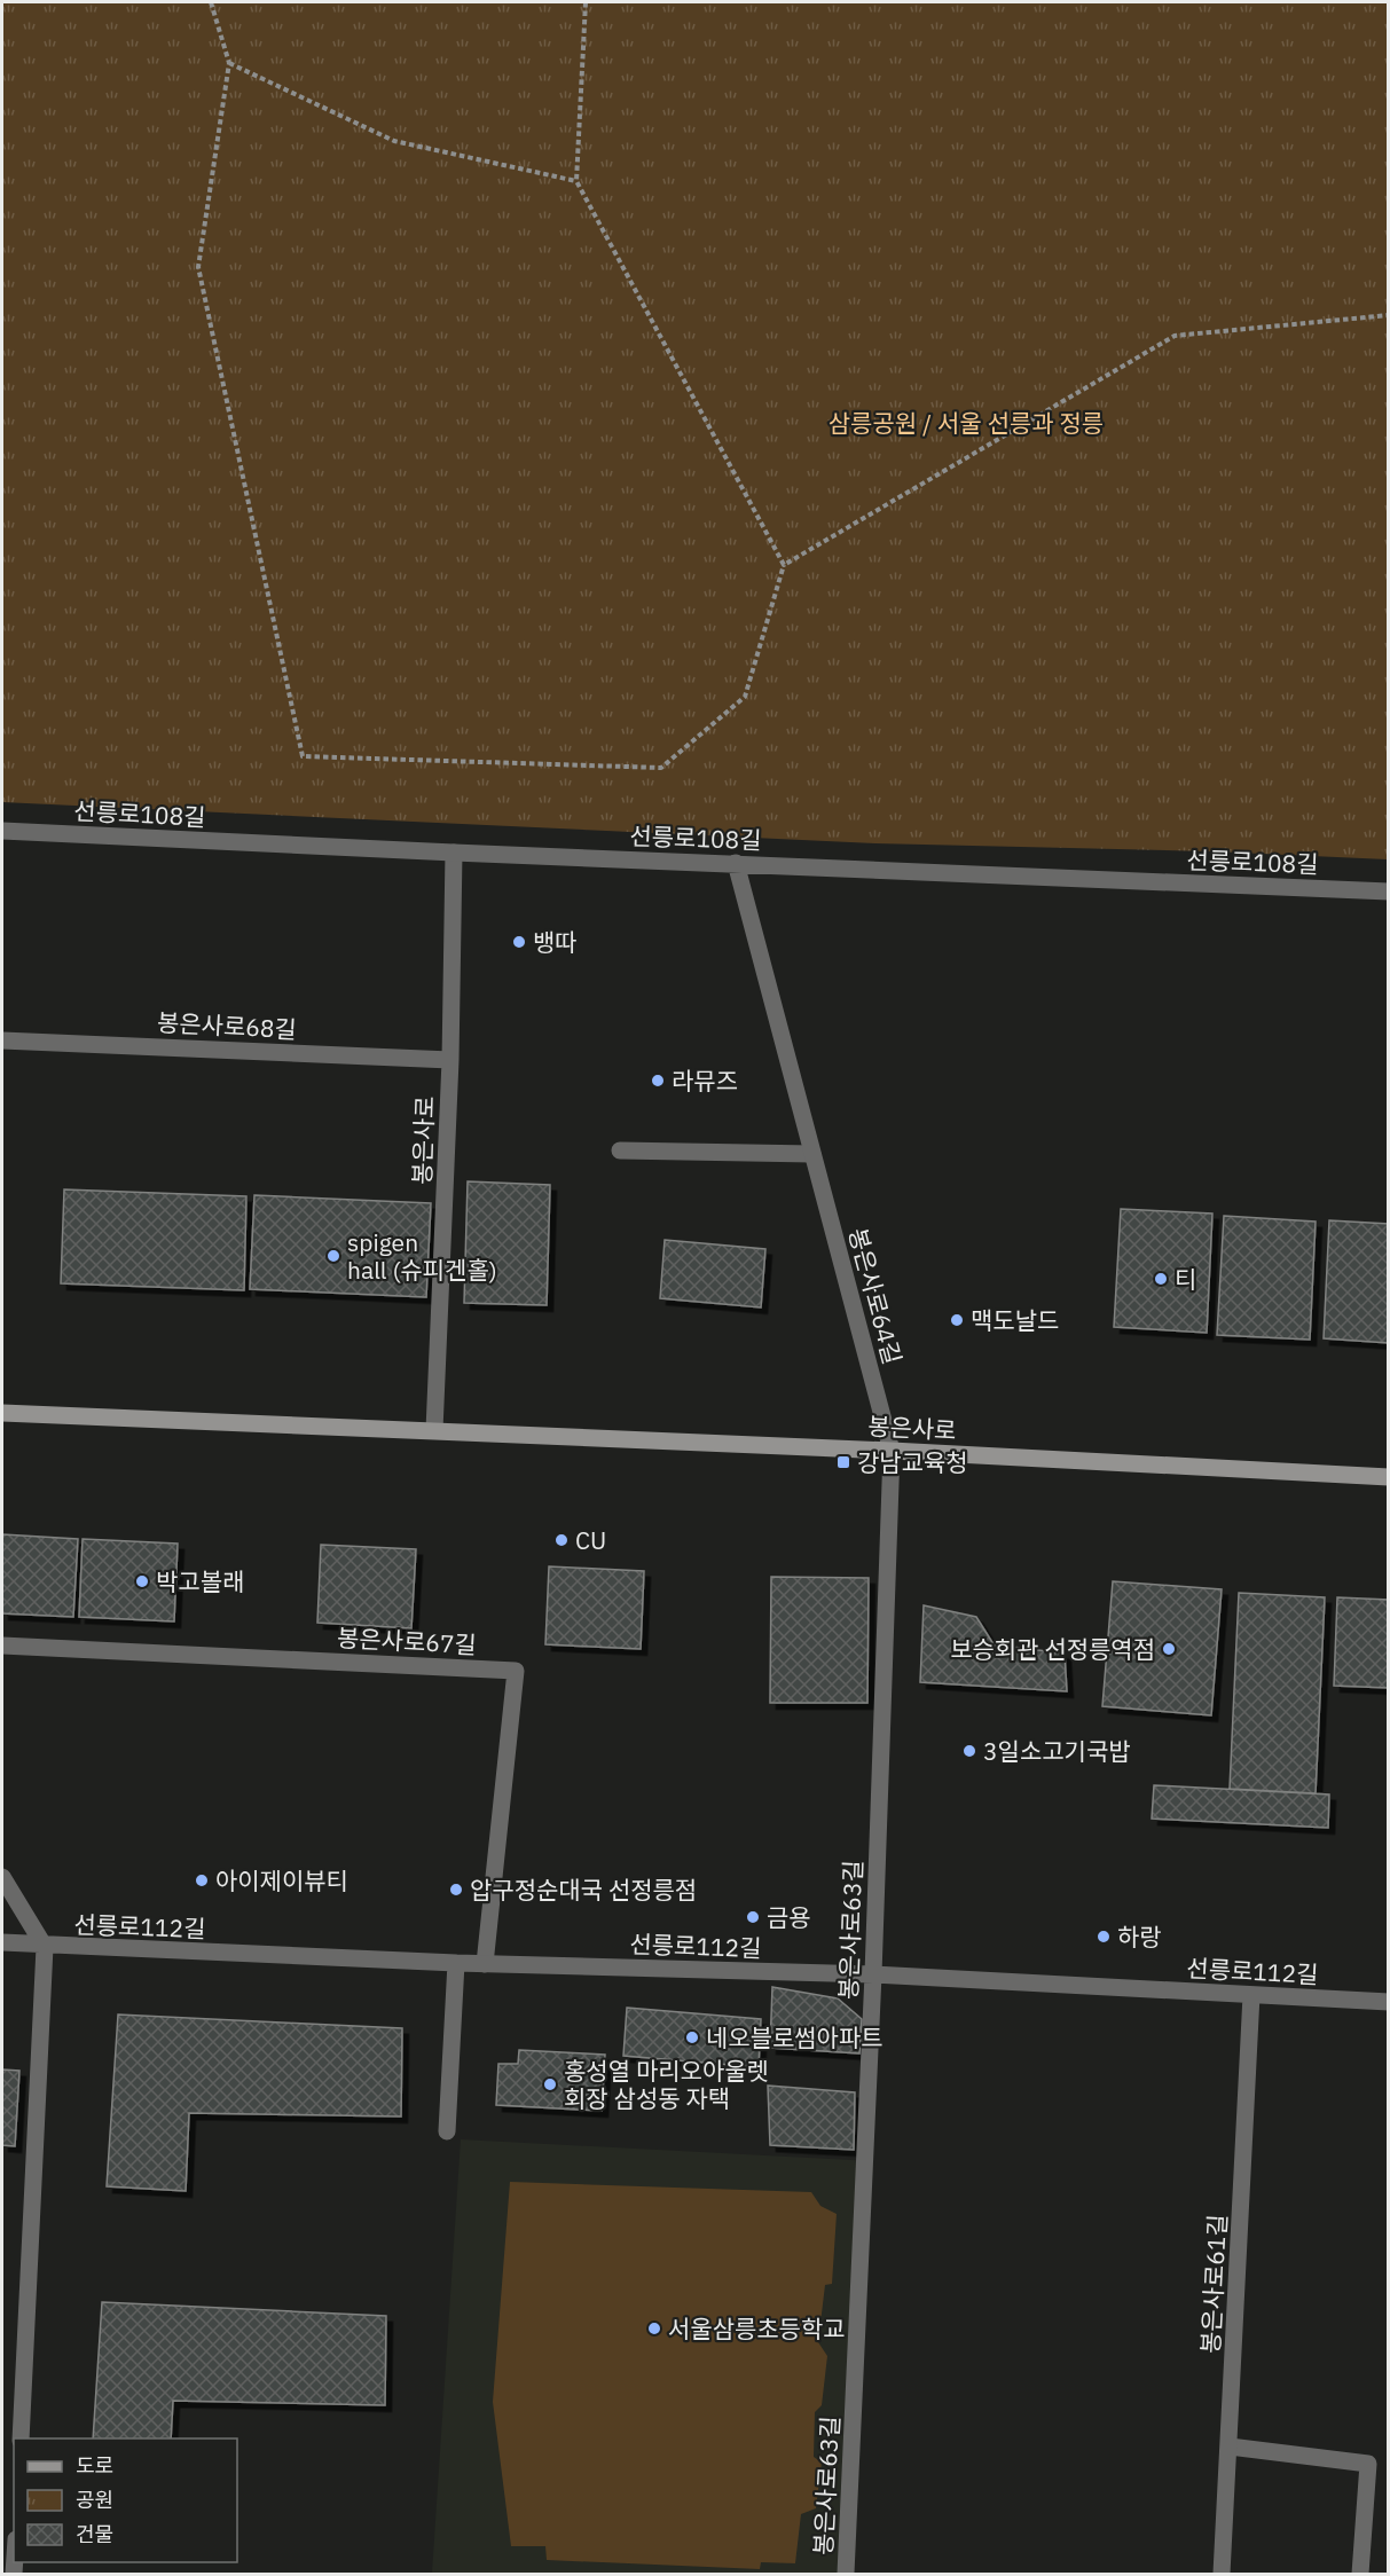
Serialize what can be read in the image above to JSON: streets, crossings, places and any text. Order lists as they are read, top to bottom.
{
  "streets": {
    "main road": ["봉은사로"],
    "street": [
      "선릉로108길",
      "봉은사로68길",
      "봉은사로64길",
      "봉은사로67길",
      "선릉로112길",
      "봉은사로63길",
      "봉은사로61길"
    ]
  },
  "crossings": [
    ["선릉로108길", "봉은사로"],
    ["선릉로108길", "봉은사로64길"],
    ["봉은사로68길", "봉은사로"],
    ["봉은사로", "봉은사로64길"],
    ["봉은사로", "봉은사로63길"],
    ["봉은사로64길", "봉은사로63길"],
    ["봉은사로67길", "선릉로112길"],
    ["선릉로112길", "봉은사로63길"],
    ["선릉로112길", "봉은사로61길"]
  ],
  "parks": ["삼릉공원 / 서울 선릉과 정릉"],
  "places": {
    "other": [
      "뱅따",
      "라뮤즈",
      "spigen hall (슈피겐홀)",
      "티",
      "맥도날드",
      "CU",
      "박고볼래",
      "보승회관 선정릉역점",
      "3일소고기국밥",
      "아이제이뷰티",
      "압구정순대국 선정릉점",
      "금용",
      "하랑",
      "네오블로썸아파트",
      "홍성열 마리오아울렛 회장 삼성동 자택",
      "서울삼릉초등학교"
    ],
    "transit": ["강남교육청"]
  },
  "legend": ["도로", "공원", "건물"]
}
